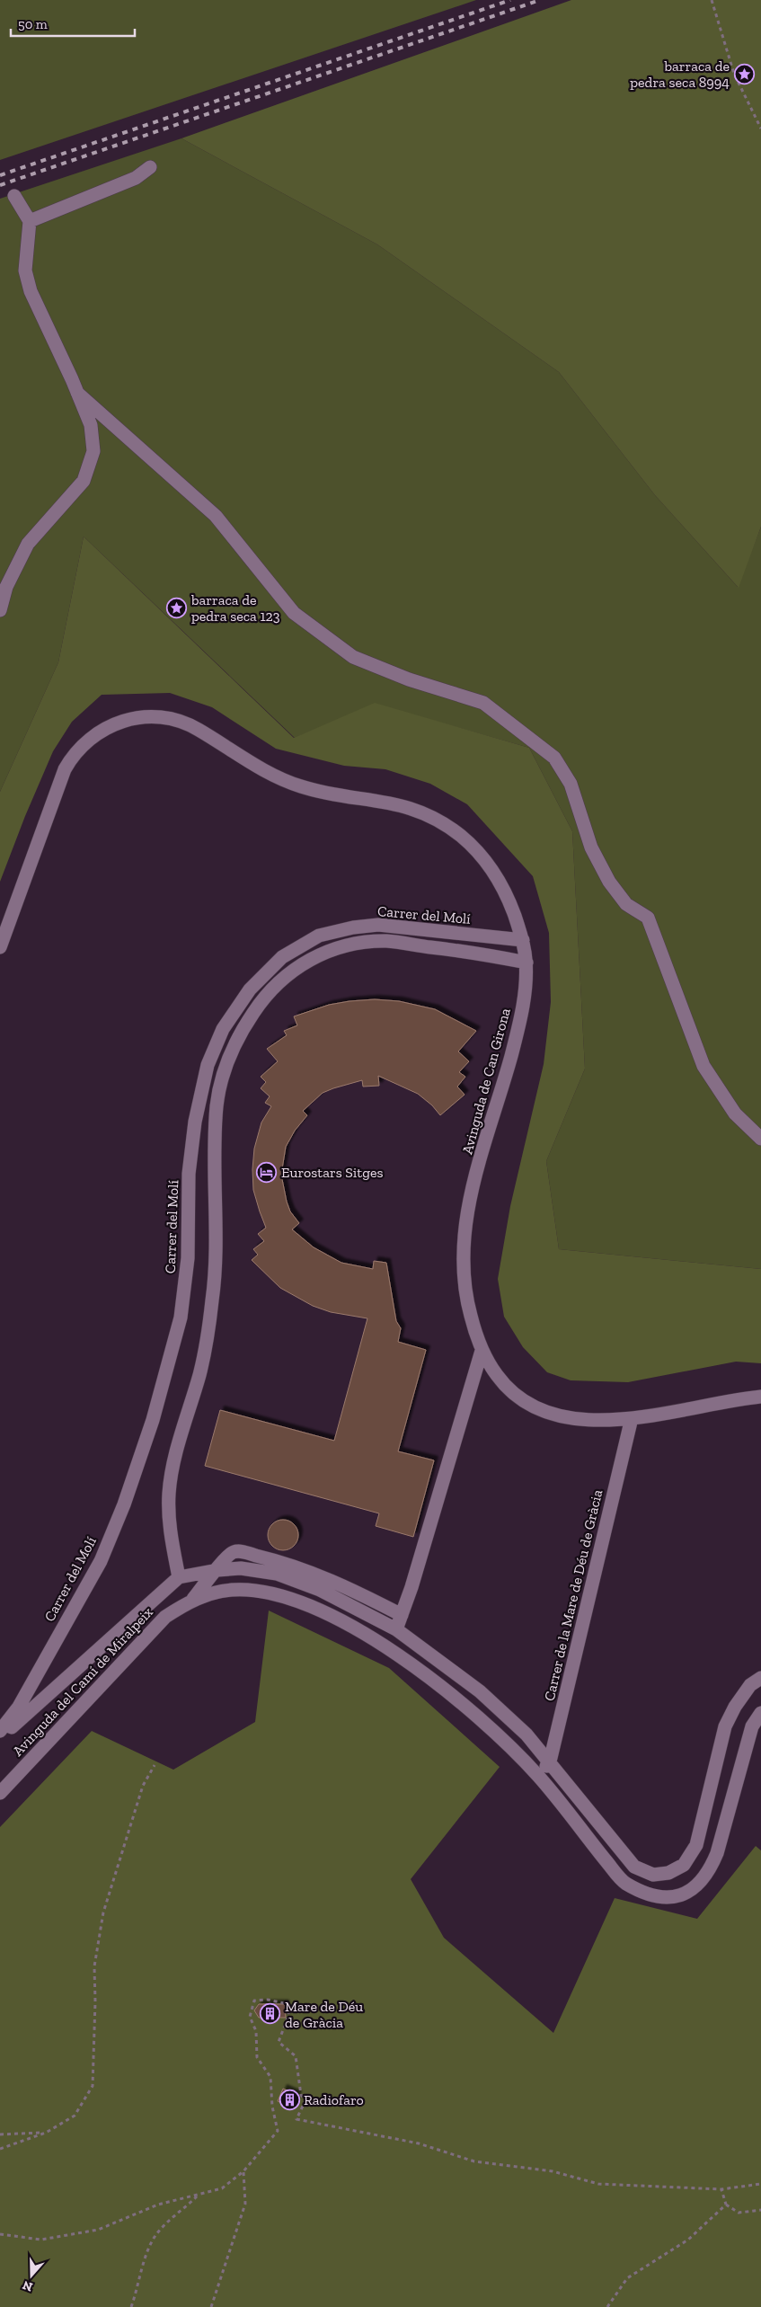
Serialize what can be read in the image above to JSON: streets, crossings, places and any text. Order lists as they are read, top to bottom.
{
  "streets": {
    "street": [
      "Carrer del Molí",
      "Avinguda de Can Girona",
      "Carrer de la Mare de Déu de Gràcia",
      "Avinguda del Camí de Miralpeix"
    ]
  },
  "crossings": [
    ["Carrer del Molí", "Avinguda de Can Girona"],
    ["Carrer del Molí", "Avinguda del Camí de Miralpeix"],
    ["Avinguda de Can Girona", "Carrer de la Mare de Déu de Gràcia"],
    ["Carrer de la Mare de Déu de Gràcia", "Avinguda del Camí de Miralpeix"]
  ],
  "places": {
    "place": ["barraca de pedra seca 8994", "barraca de pedra seca 123"],
    "hotel": ["Eurostars Sitges"],
    "building": ["Mare de Déu de Gràcia", "Radiofaro"]
  },
  "scale_bar": "50 m",
  "north": "bottom"
}
